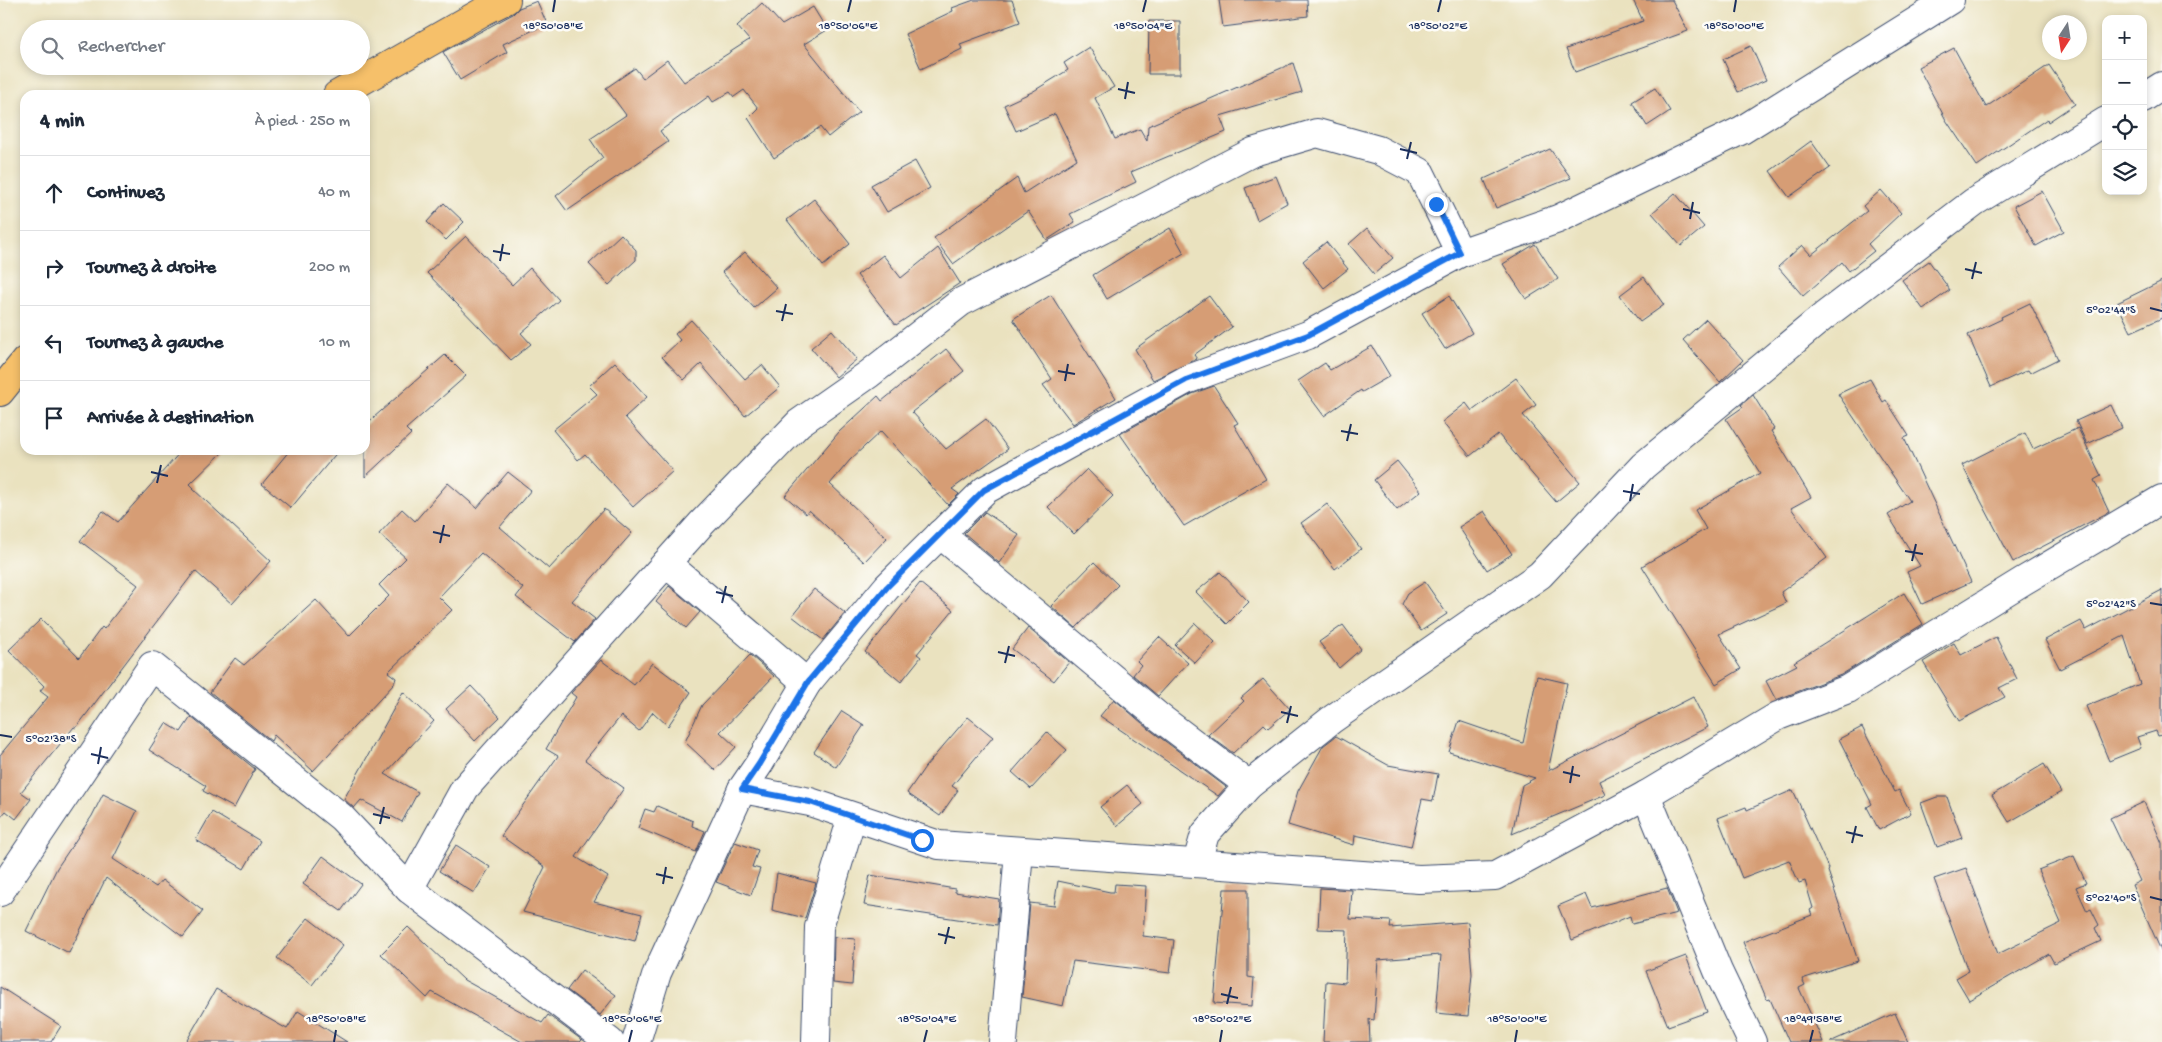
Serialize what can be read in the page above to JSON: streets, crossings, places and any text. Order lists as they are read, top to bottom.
{
  "north": "bottom",
  "page": {
    "map_buttons": ["+", "−"],
    "search": "Rechercher",
    "heading": ["4 min", "À pied · 250 m"],
    "list": [
      ["Continuez", "40 m"],
      ["Tournez à droite", "200 m"],
      ["Tournez à gauche", "10 m"],
      "Arrivée à destination"
    ]
  },
  "coordinates": [
    "18°50'08\"E",
    "18°50'06\"E",
    "18°50'04\"E",
    "18°50'02\"E",
    "18°50'00\"E",
    "5°02'44\"S",
    "5°02'42\"S",
    "5°02'38\"S",
    "5°02'40\"S",
    "18°49'58\"E"
  ]
}
